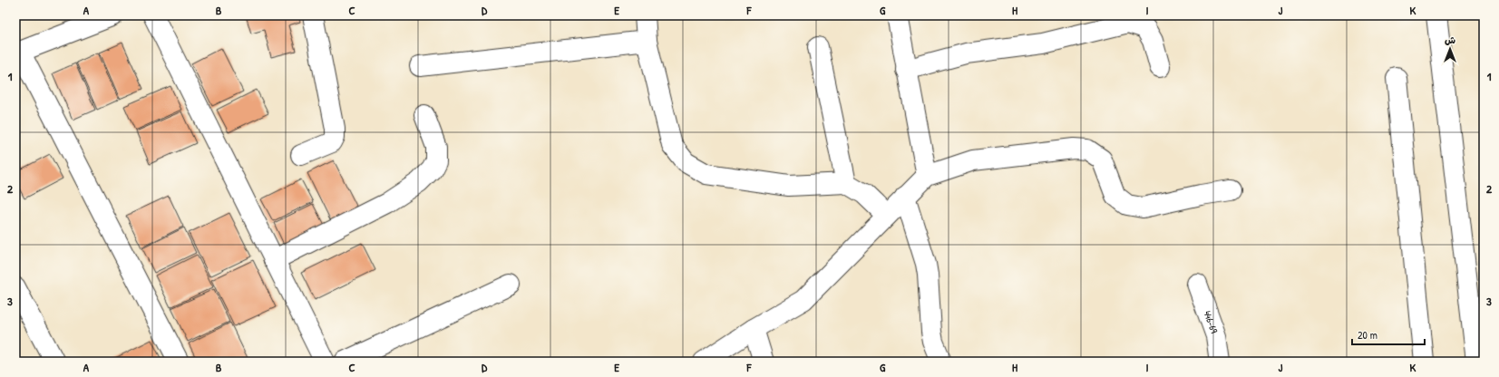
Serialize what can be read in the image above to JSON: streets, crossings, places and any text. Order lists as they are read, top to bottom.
{
  "streets": {
    "street": ["446-69"]
  },
  "scale_bar": "20 m",
  "north": "top",
  "grid": {
    "columns": [
      "A",
      "B",
      "C",
      "D",
      "E",
      "F",
      "G",
      "H",
      "I",
      "J",
      "K"
    ],
    "rows": ["1", "2", "3"]
  }
}
